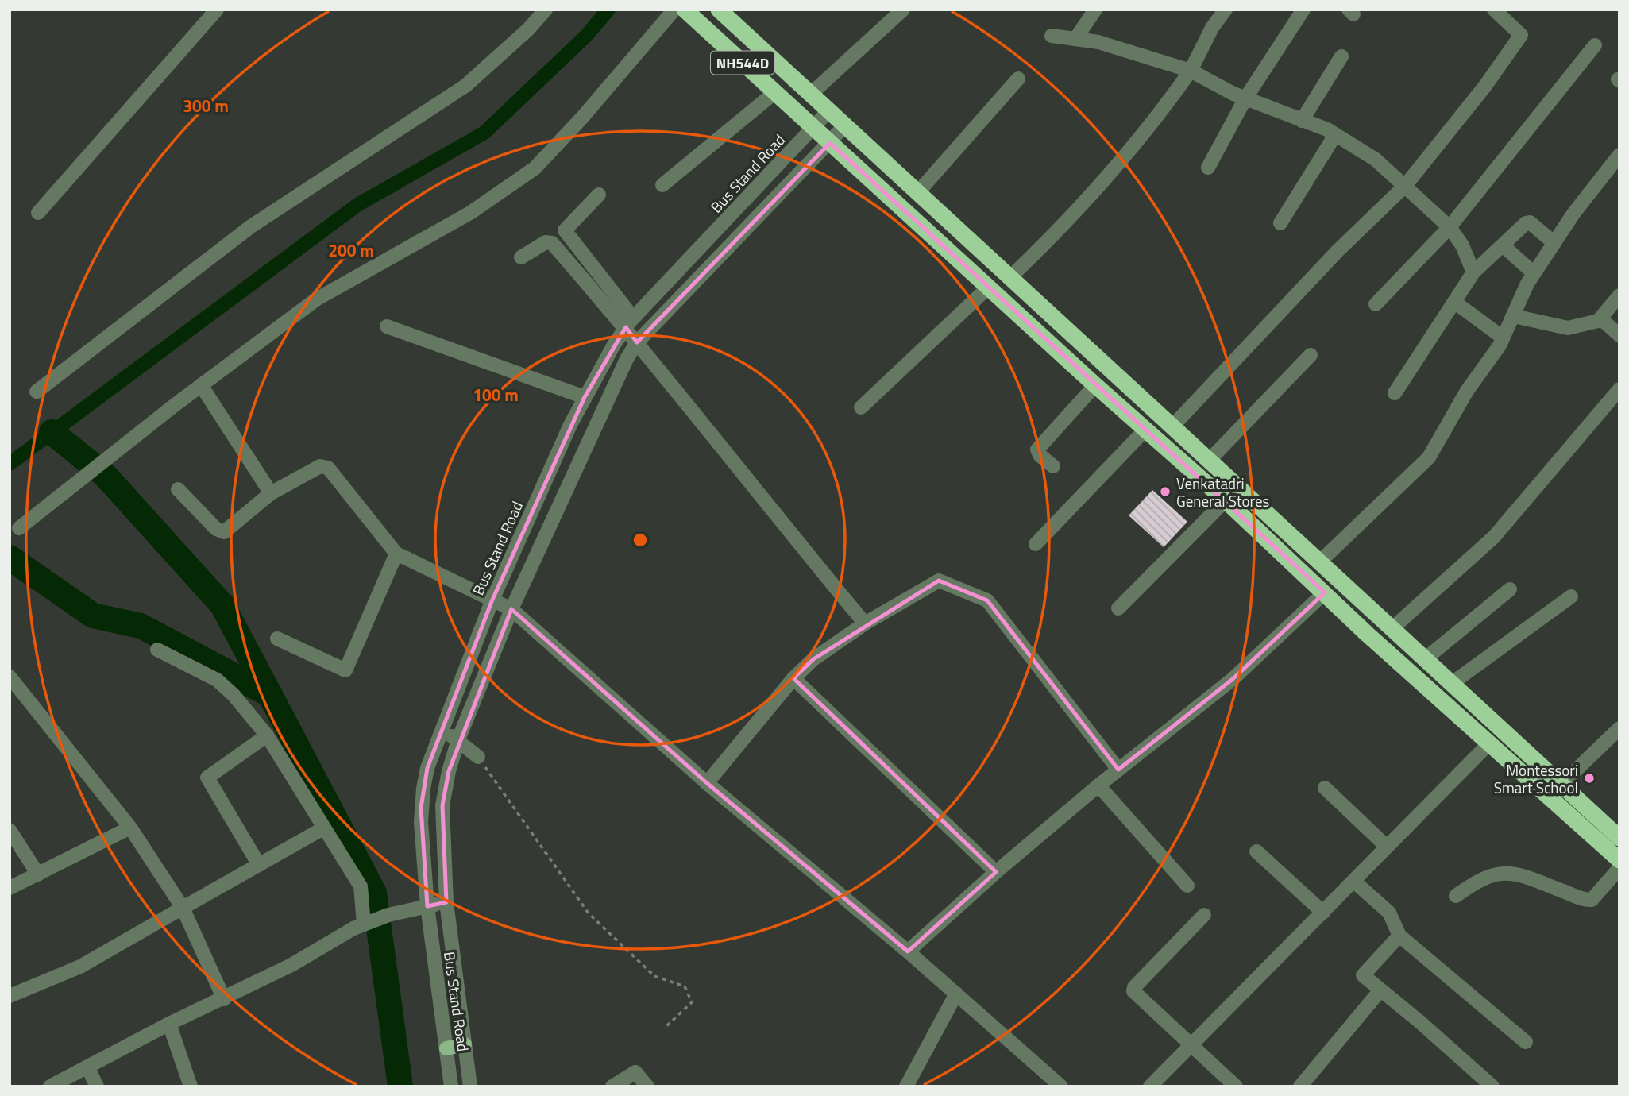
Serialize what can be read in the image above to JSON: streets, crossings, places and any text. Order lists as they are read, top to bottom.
{
  "streets": {
    "highway": ["NH544D"],
    "street": ["Bus Stand Road"]
  },
  "crossings": [
    ["NH544D", "Bus Stand Road"]
  ],
  "places": ["Venkatadri General Stores", "Montessori Smart School"],
  "rings": ["300 m", "200 m", "100 m"]
}
